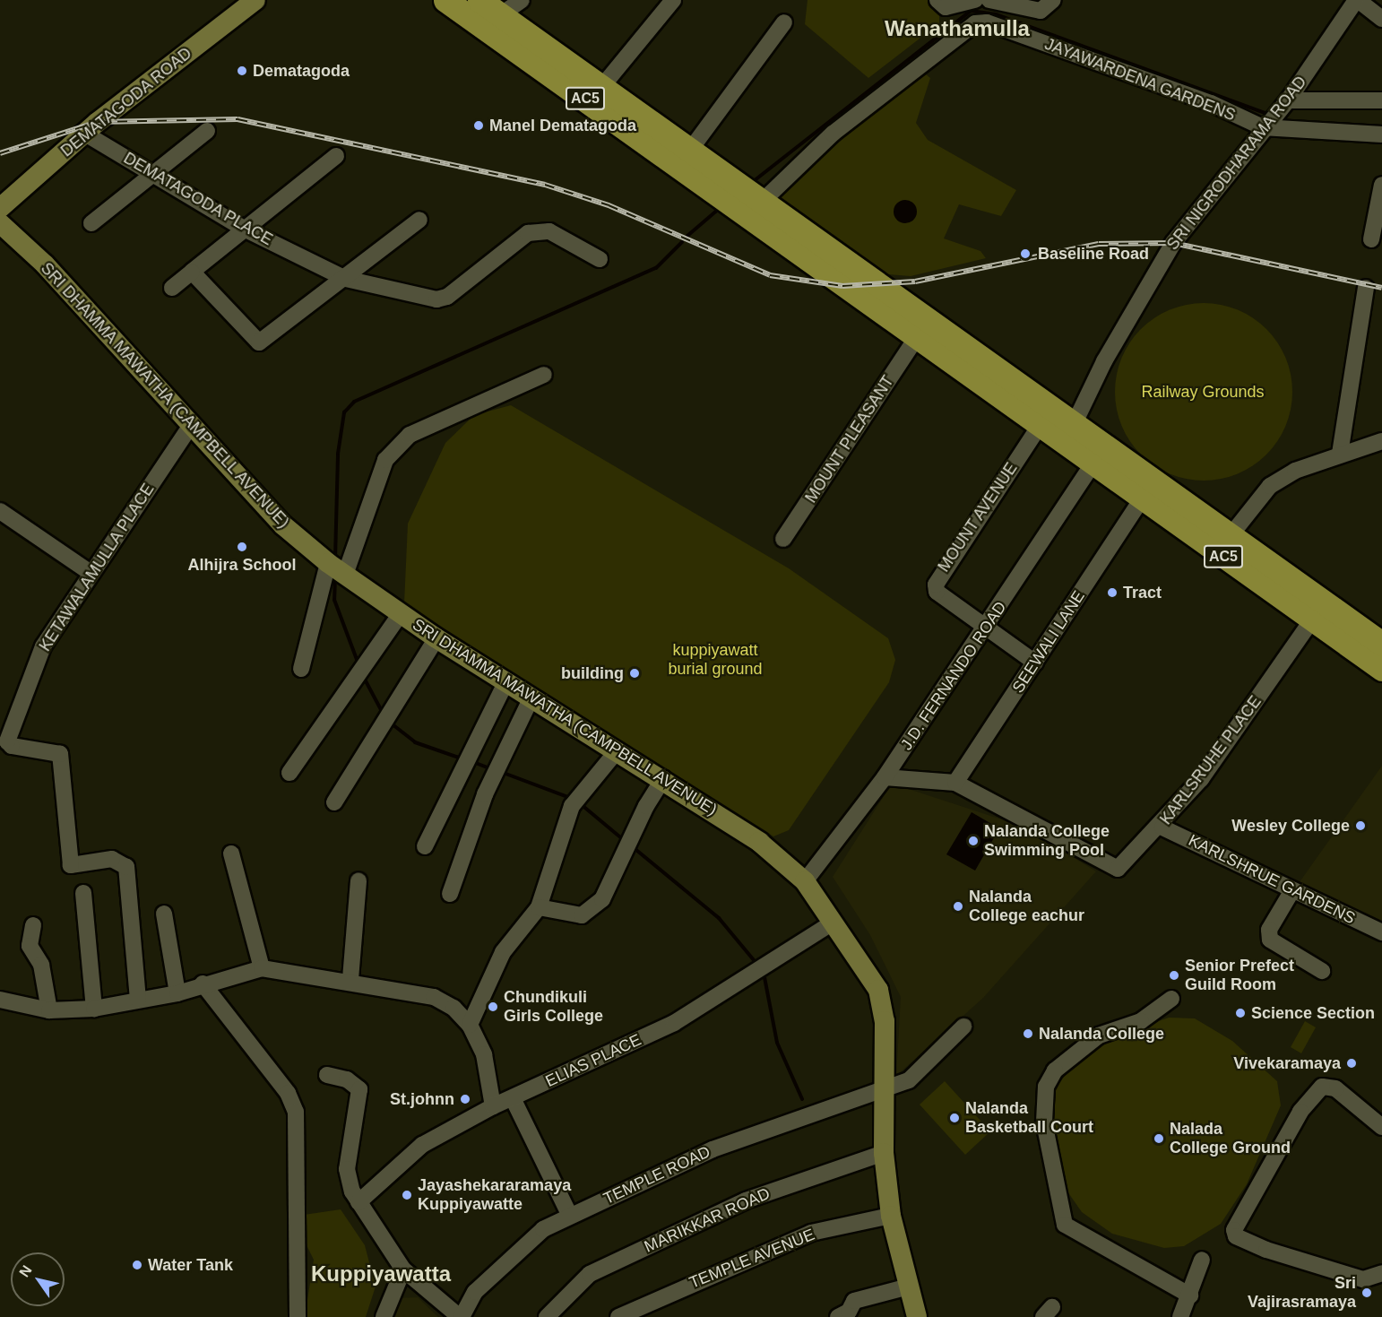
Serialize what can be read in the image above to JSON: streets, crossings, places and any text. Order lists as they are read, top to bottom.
{
  "streets": {
    "highway": ["AC5"],
    "main road": ["DEMATAGODA ROAD", "SRI DHAMMA MAWATHA (CAMPBELL AVENUE)"],
    "street": [
      "JAYAWARDENA GARDENS",
      "SRI NIGRODHARAMA ROAD",
      "DEMATAGODA PLACE",
      "MOUNT PLEASANT",
      "MOUNT AVENUE",
      "KETAWALAMULLA PLACE",
      "SEEWALI LANE",
      "J.D. FERNANDO ROAD",
      "KARLSRUHE PLACE",
      "KARLSHRUE GARDENS",
      "ELIAS PLACE",
      "TEMPLE ROAD",
      "MARIKKAR ROAD",
      "TEMPLE AVENUE"
    ]
  },
  "crossings": [
    ["JAYAWARDENA GARDENS", "AC5"],
    ["JAYAWARDENA GARDENS", "SRI NIGRODHARAMA ROAD"],
    ["AC5", "SRI NIGRODHARAMA ROAD"],
    ["AC5", "MOUNT PLEASANT"],
    ["AC5", "MOUNT AVENUE"],
    ["AC5", "SEEWALI LANE"],
    ["AC5", "J.D. FERNANDO ROAD"],
    ["AC5", "KARLSRUHE PLACE"],
    ["DEMATAGODA ROAD", "DEMATAGODA PLACE"],
    ["SRI DHAMMA MAWATHA (CAMPBELL AVENUE)", "KETAWALAMULLA PLACE"],
    ["SRI DHAMMA MAWATHA (CAMPBELL AVENUE)", "J.D. FERNANDO ROAD"],
    ["SRI DHAMMA MAWATHA (CAMPBELL AVENUE)", "ELIAS PLACE"],
    ["SRI DHAMMA MAWATHA (CAMPBELL AVENUE)", "TEMPLE ROAD"],
    ["SRI DHAMMA MAWATHA (CAMPBELL AVENUE)", "MARIKKAR ROAD"],
    ["SRI DHAMMA MAWATHA (CAMPBELL AVENUE)", "TEMPLE AVENUE"],
    ["MOUNT AVENUE", "SEEWALI LANE"],
    ["MOUNT AVENUE", "J.D. FERNANDO ROAD"],
    ["SEEWALI LANE", "KARLSRUHE PLACE"],
    ["J.D. FERNANDO ROAD", "KARLSRUHE PLACE"],
    ["KARLSRUHE PLACE", "KARLSHRUE GARDENS"],
    ["ELIAS PLACE", "TEMPLE ROAD"]
  ],
  "districts": ["Wanathamulla", "Kuppiyawatta"],
  "parks": ["Railway Grounds", "kuppiyawatt burial ground"],
  "places": [
    "Dematagoda",
    "Manel Dematagoda",
    "Baseline Road",
    "Alhijra School",
    "Tract",
    "building",
    "Wesley College",
    "Nalanda College Swimming Pool",
    "Nalanda College eachur",
    "Senior Prefect Guild Room",
    "Chundikuli Girls College",
    "Science Section",
    "Nalanda College",
    "Vivekaramaya",
    "St.johnn",
    "Nalanda Basketball Court",
    "Nalada College Ground",
    "Jayashekararamaya Kuppiyawatte",
    "Water Tank",
    "Sri Vajirasramaya"
  ],
  "north": "top left"
}
